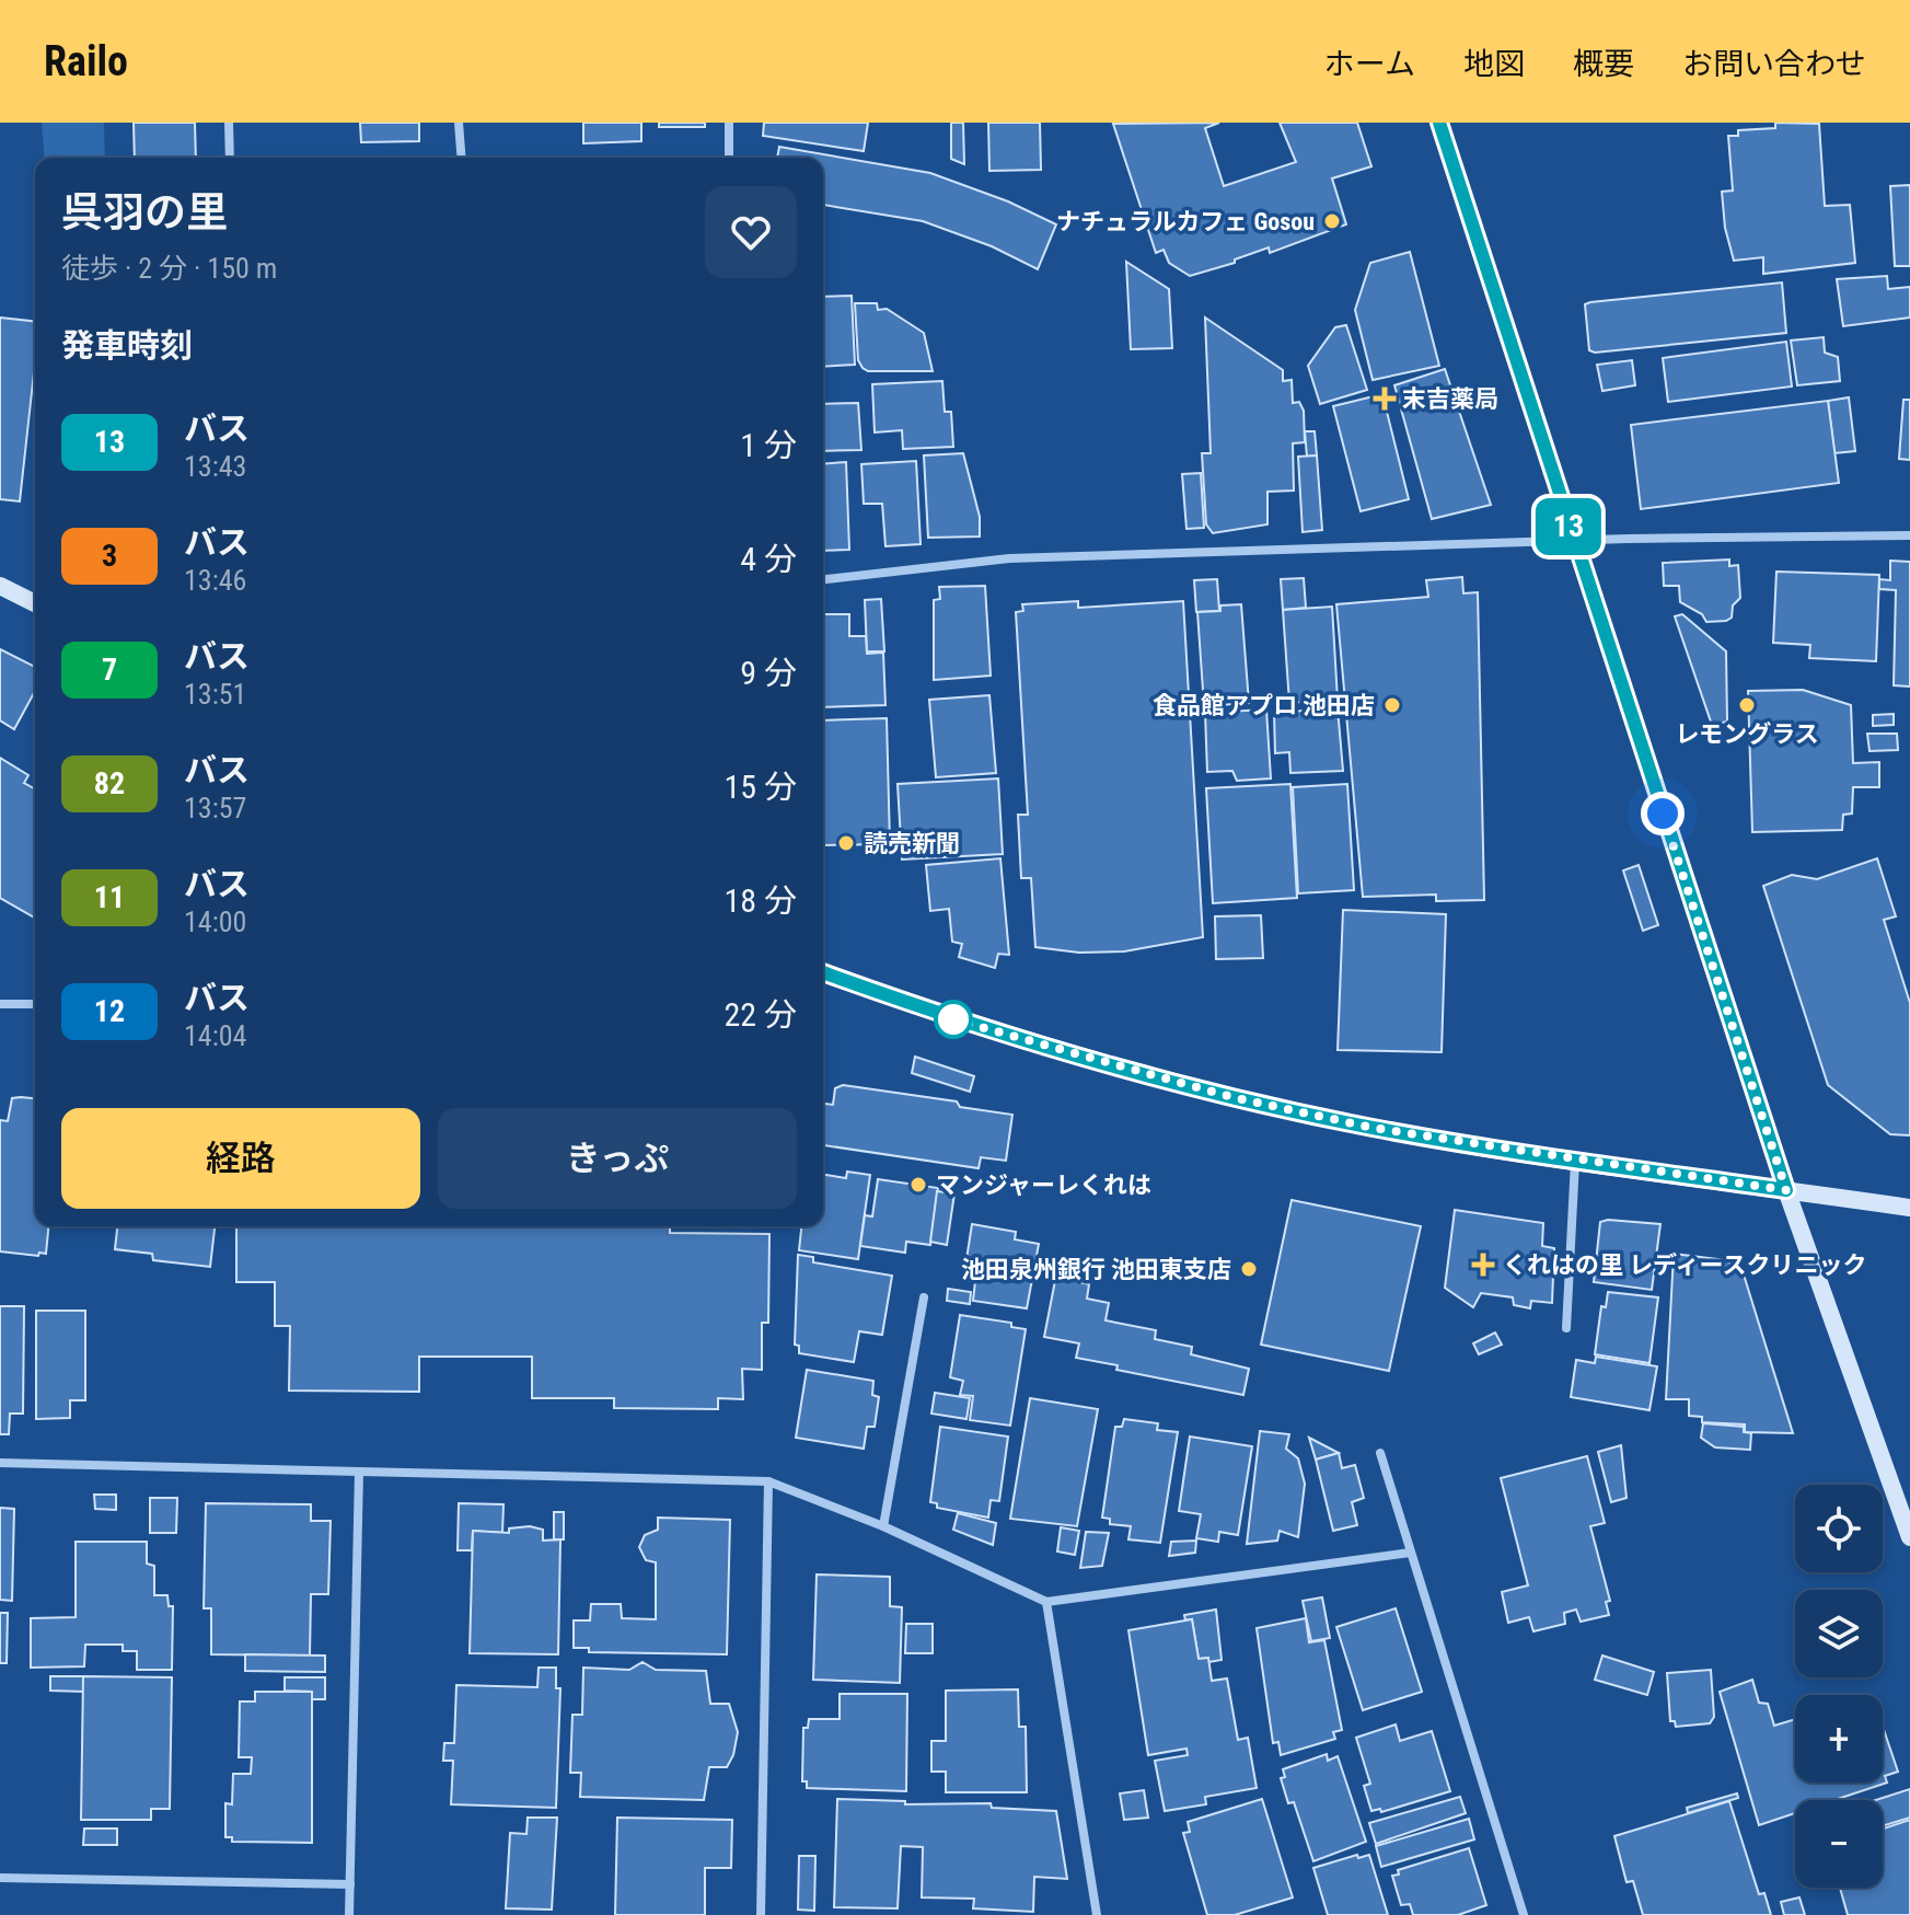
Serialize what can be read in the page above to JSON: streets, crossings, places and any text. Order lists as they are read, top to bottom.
{
  "places": {
    "other": [
      "ナチュラルカフェ Gosou",
      "食品館アプロ 池田店",
      "レモングラス",
      "読売新聞",
      "マンジャーレくれは",
      "池田泉州銀行 池田東支店"
    ],
    "health": ["末吉薬局", "くれはの里 レディースクリニック"]
  },
  "lines": ["bus line 13"],
  "page": {
    "header": "Railo",
    "nav": [
      "ホーム",
      "地図",
      "概要",
      "お問い合わせ"
    ],
    "on_map": "13",
    "heading": [
      ["呉羽の里", "徒歩 · 2 分 · 150 m"],
      "発車時刻"
    ],
    "list": [
      {
        "mark": "13",
        "name": "バス",
        "note": "13:43",
        "value": "1 分"
      },
      {
        "mark": "3",
        "name": "バス",
        "note": "13:46",
        "value": "4 分"
      },
      {
        "mark": "7",
        "name": "バス",
        "note": "13:51",
        "value": "9 分"
      },
      {
        "mark": "82",
        "name": "バス",
        "note": "13:57",
        "value": "15 分"
      },
      {
        "mark": "11",
        "name": "バス",
        "note": "14:00",
        "value": "18 分"
      },
      {
        "mark": "12",
        "name": "バス",
        "note": "14:04",
        "value": "22 分"
      }
    ],
    "buttons": ["経路", "きっぷ"],
    "map_buttons": ["+", "−"]
  }
}
